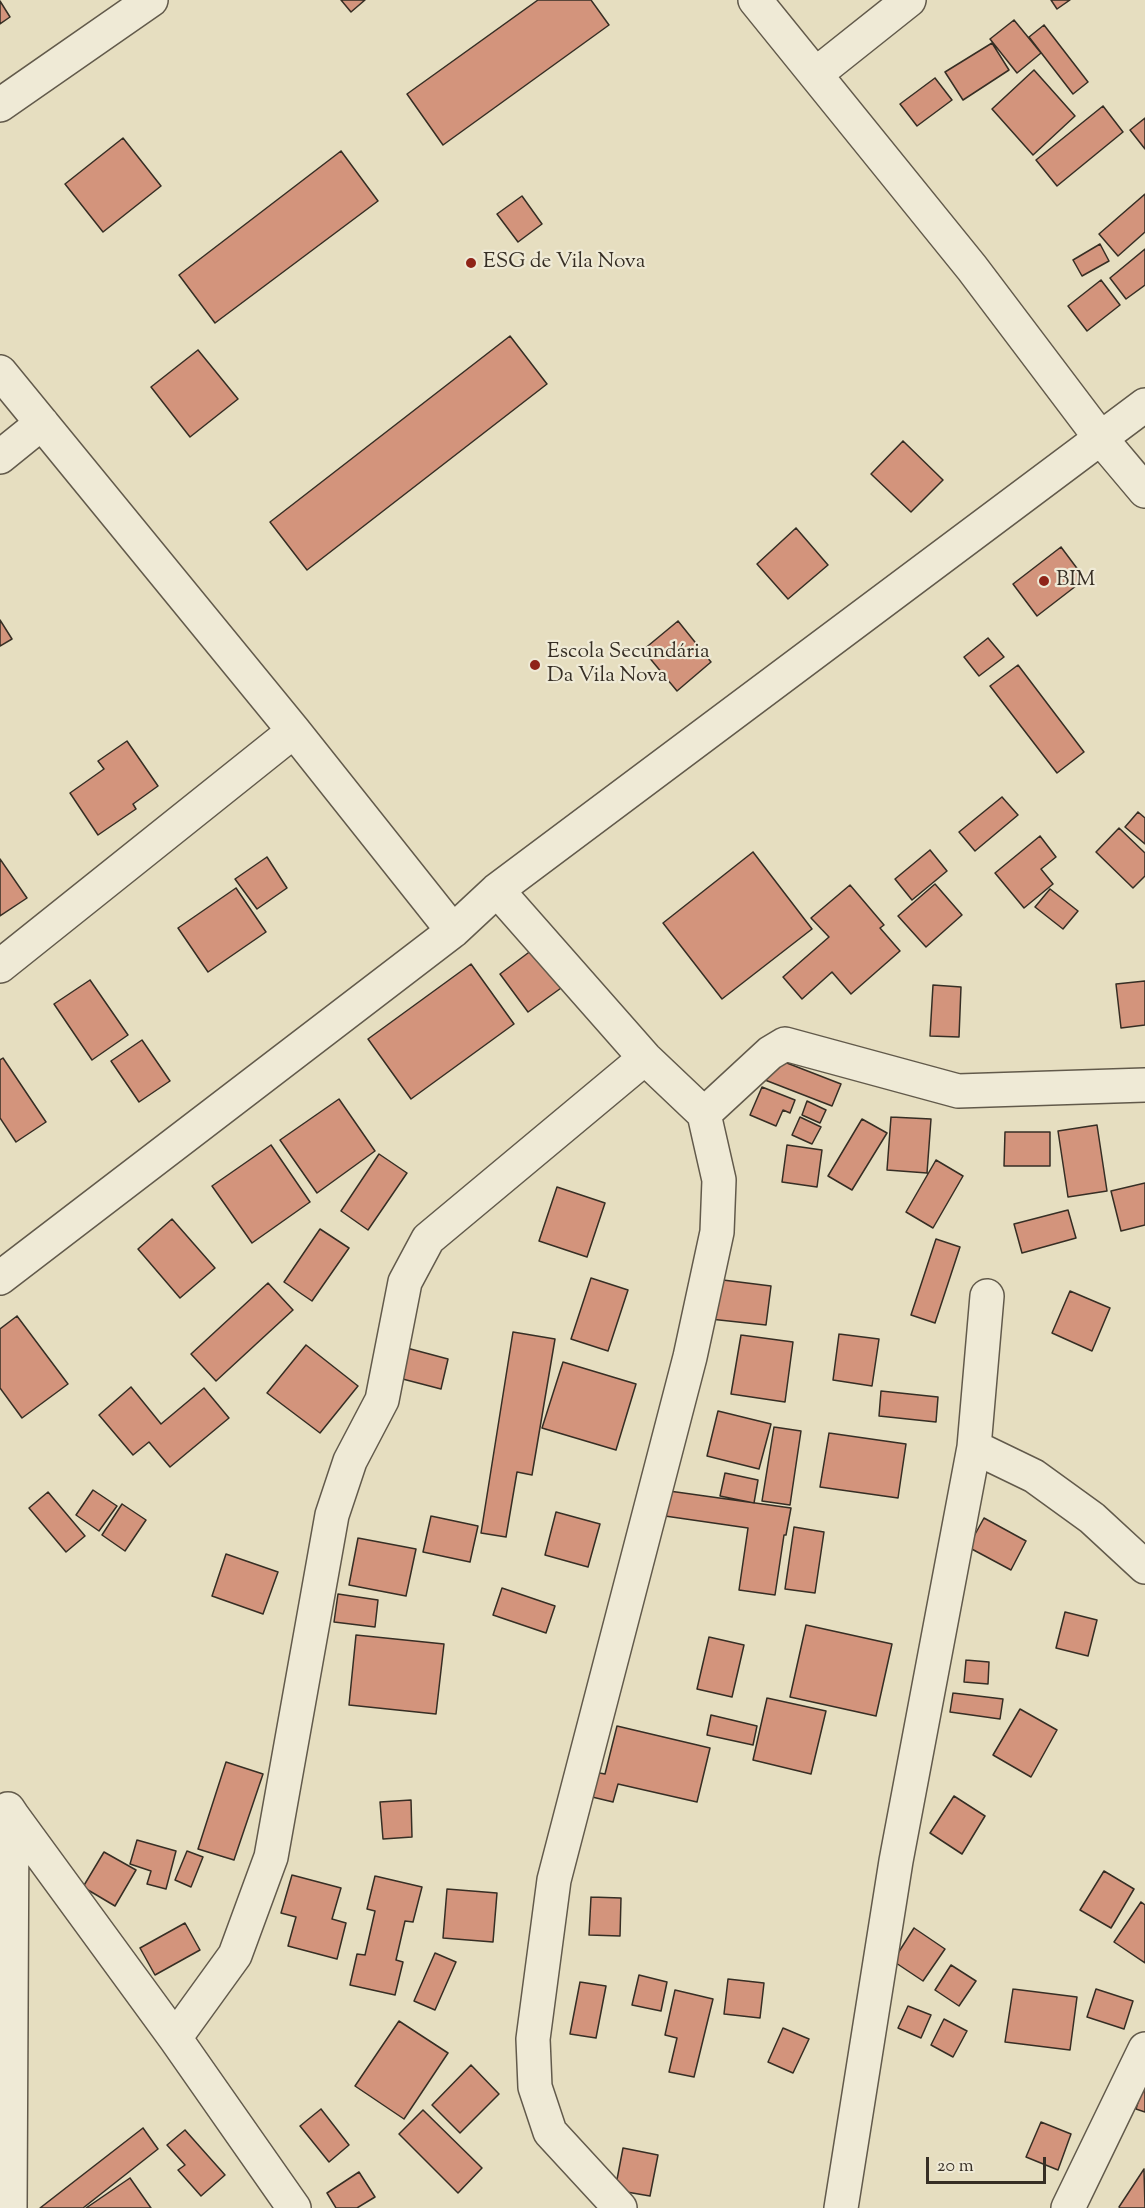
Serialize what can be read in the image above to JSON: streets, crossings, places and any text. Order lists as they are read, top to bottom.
{
  "places": ["ESG de Vila Nova", "BIM", "Escola Secundária Da Vila Nova"],
  "scale_bar": "20 m"
}
